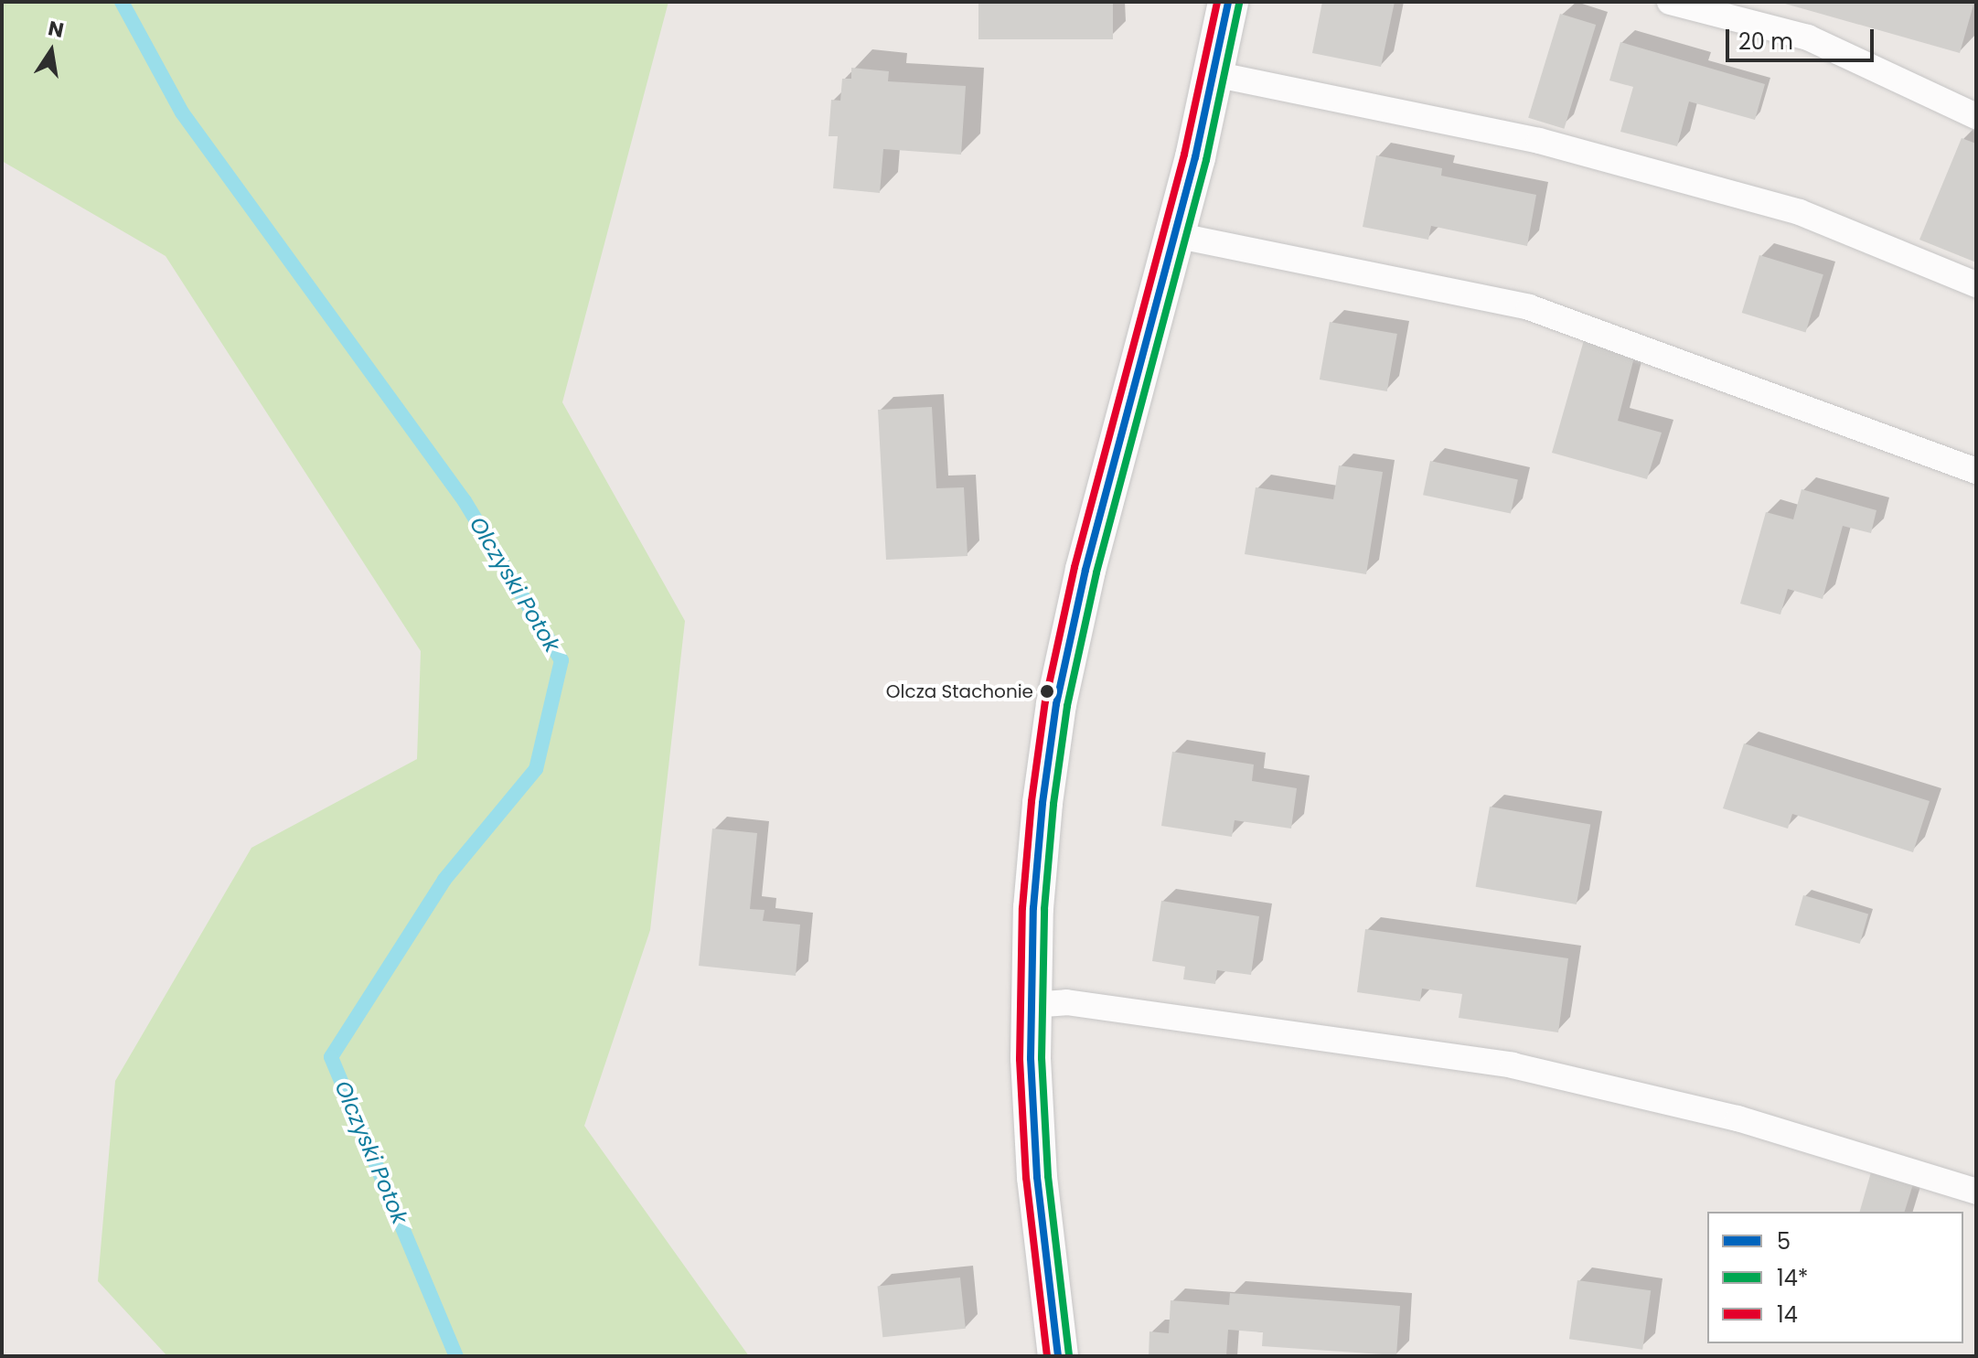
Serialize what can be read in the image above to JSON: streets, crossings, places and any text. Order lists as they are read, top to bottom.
{
  "water": ["Olczyski Potok"],
  "places": ["Olcza Stachonie"],
  "lines": ["transit line 5", "transit line 14", "transit line 14*"],
  "legend": ["5", "14*", "14"],
  "scale_bar": "20 m",
  "north": "top"
}
